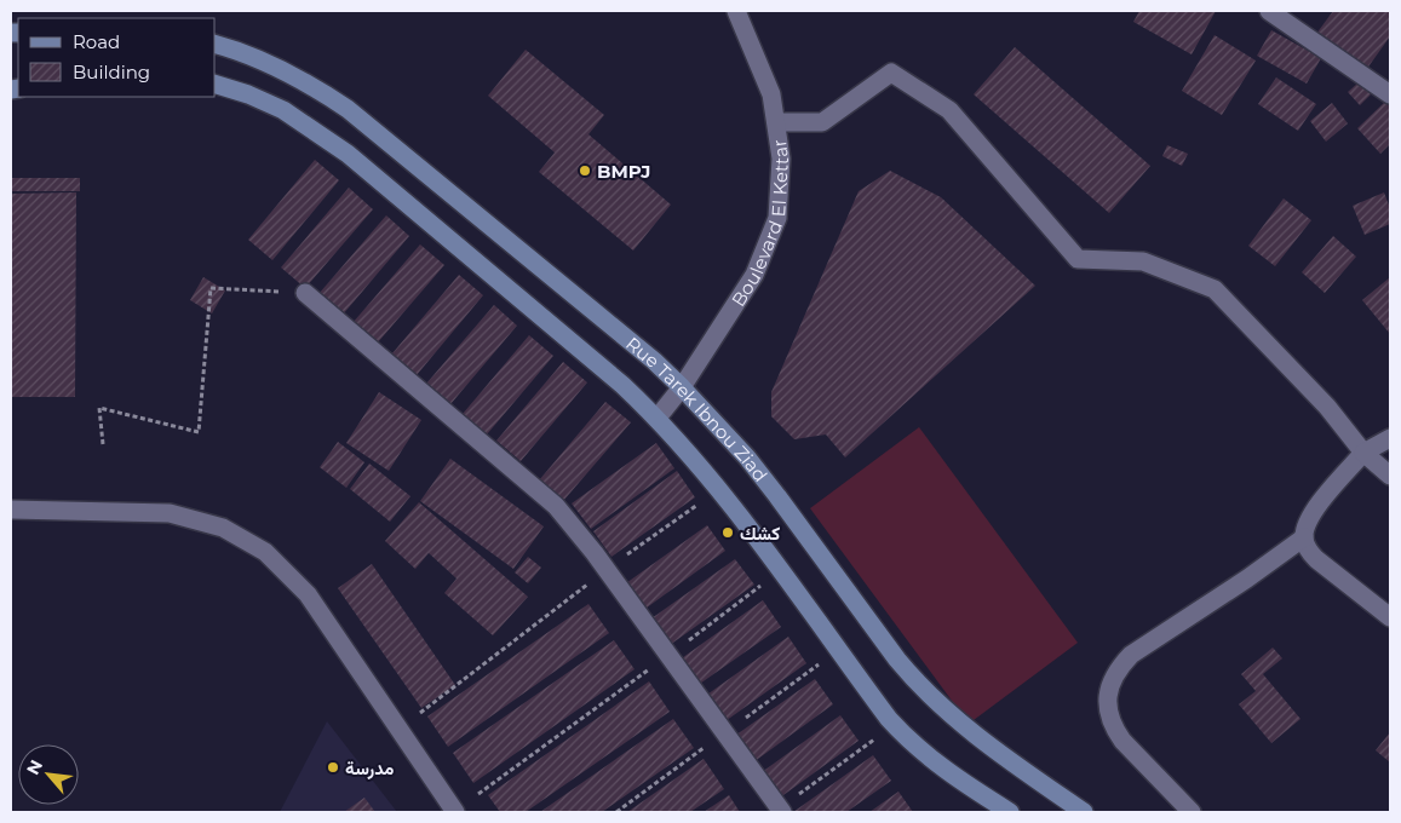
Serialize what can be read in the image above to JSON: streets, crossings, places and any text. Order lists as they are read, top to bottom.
{
  "streets": {
    "street": ["Boulevard El Kettar", "Rue Tarek Ibnou Ziad"]
  },
  "crossings": [
    ["Boulevard El Kettar", "Rue Tarek Ibnou Ziad"]
  ],
  "places": ["BMPJ", "كشك", "مدرسة"],
  "legend": ["Road", "Building"],
  "north": "top left"
}
